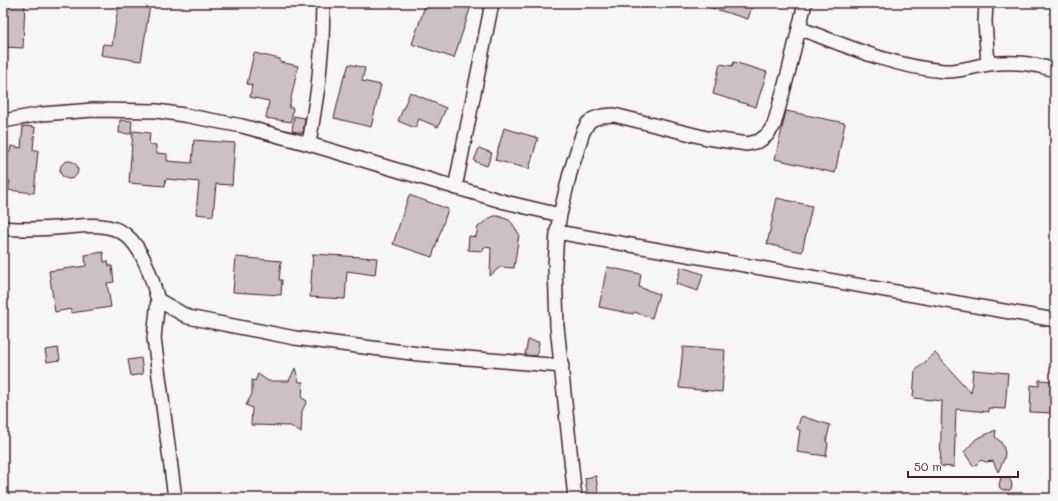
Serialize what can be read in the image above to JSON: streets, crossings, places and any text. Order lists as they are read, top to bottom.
{
  "scale_bar": "50 m"
}
